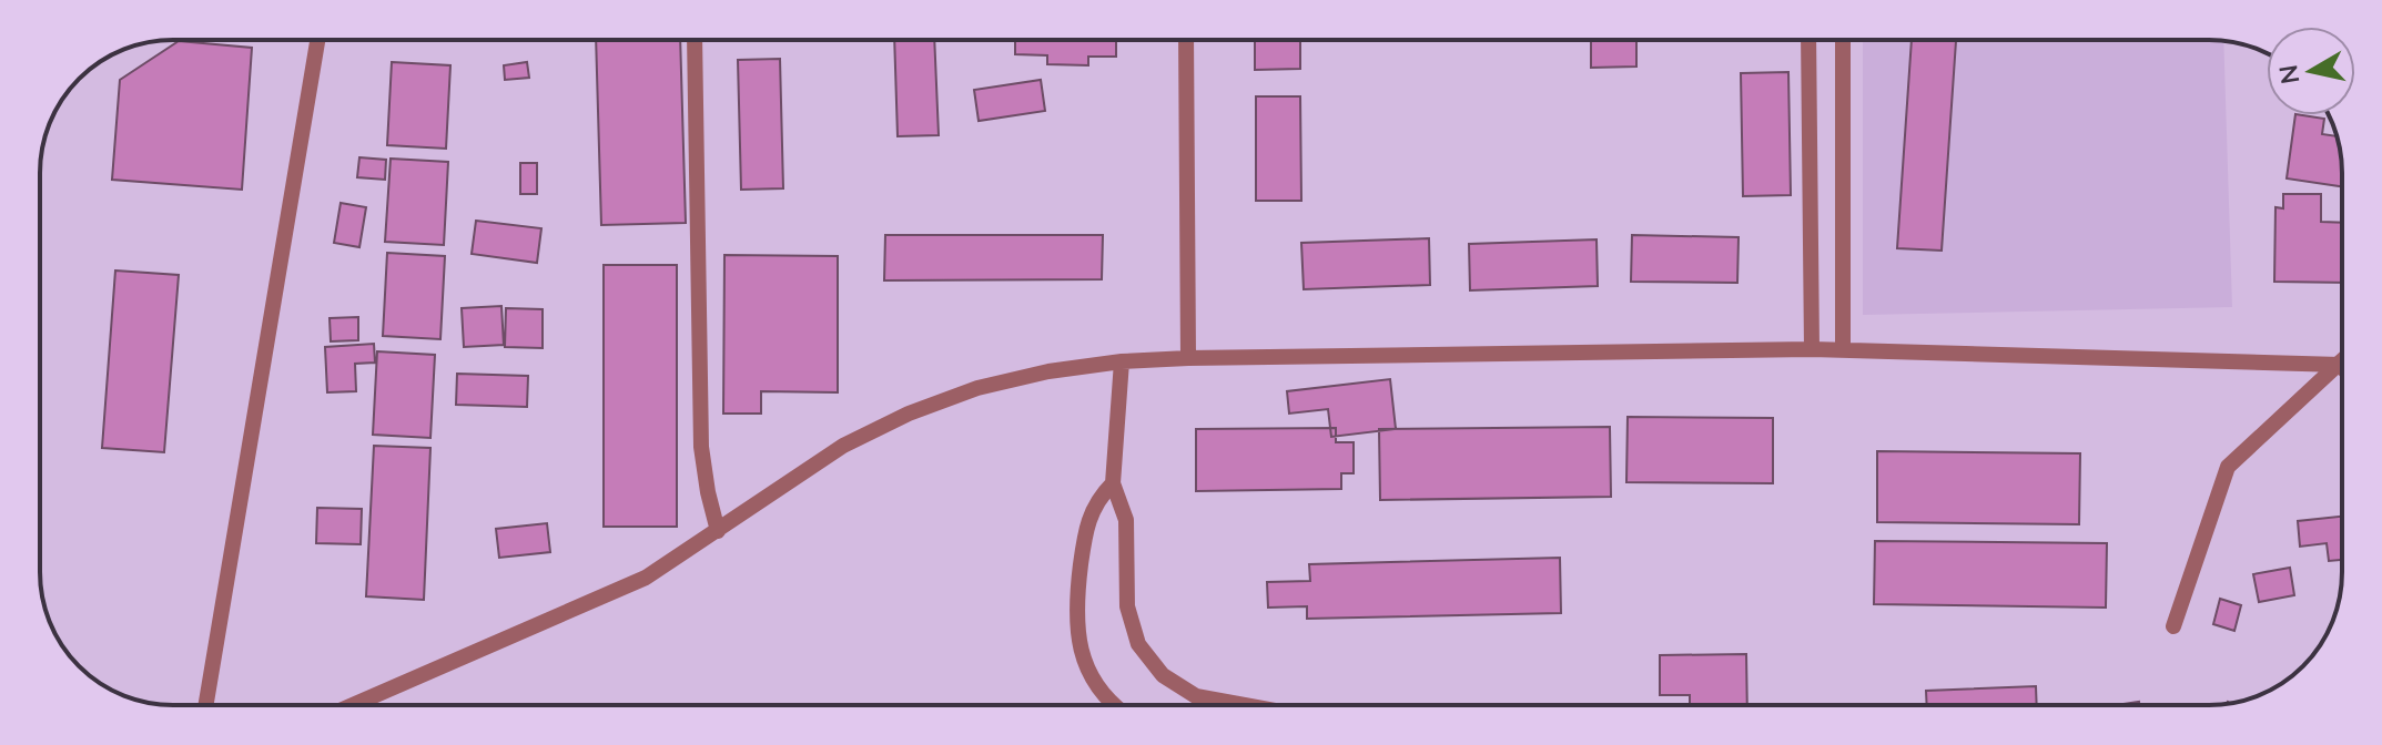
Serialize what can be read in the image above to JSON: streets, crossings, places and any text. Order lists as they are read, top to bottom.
{
  "north": "left"
}
